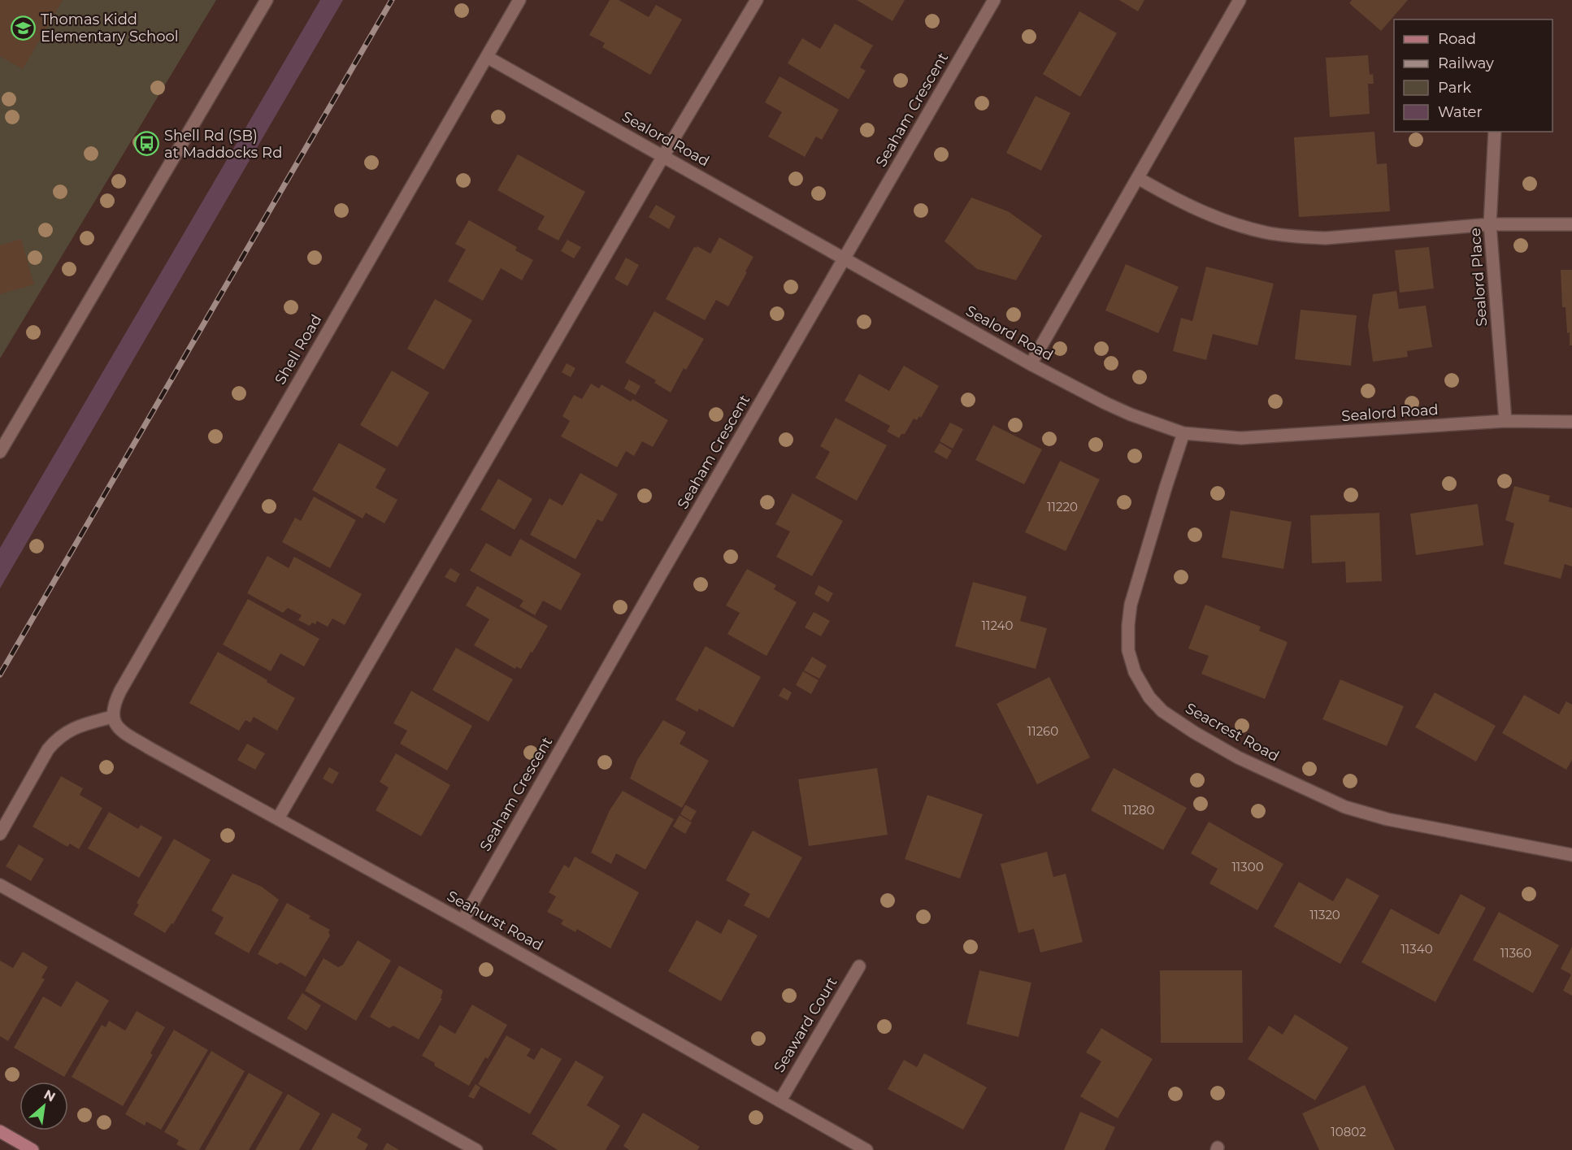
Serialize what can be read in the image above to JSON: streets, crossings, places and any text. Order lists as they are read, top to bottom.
{
  "streets": {
    "street": [
      "Seaham Crescent",
      "Sealord Road",
      "Sealord Place",
      "Shell Road",
      "Seacrest Road",
      "Seahurst Road",
      "Seaward Court"
    ]
  },
  "crossings": [
    ["Seaham Crescent", "Sealord Road"],
    ["Seaham Crescent", "Seahurst Road"],
    ["Sealord Road", "Sealord Place"],
    ["Sealord Road", "Shell Road"],
    ["Sealord Road", "Seacrest Road"],
    ["Shell Road", "Seahurst Road"],
    ["Seahurst Road", "Seaward Court"]
  ],
  "places": {
    "school or university": ["Thomas Kidd Elementary School"],
    "bus stop": ["Shell Rd (SB) at Maddocks Rd"]
  },
  "house_numbers": [
    "11220",
    "11240",
    "11260",
    "11280",
    "11300",
    "11320",
    "11340",
    "11360",
    "10802"
  ],
  "legend": [
    "Road",
    "Railway",
    "Park",
    "Water"
  ],
  "north": "top right"
}
